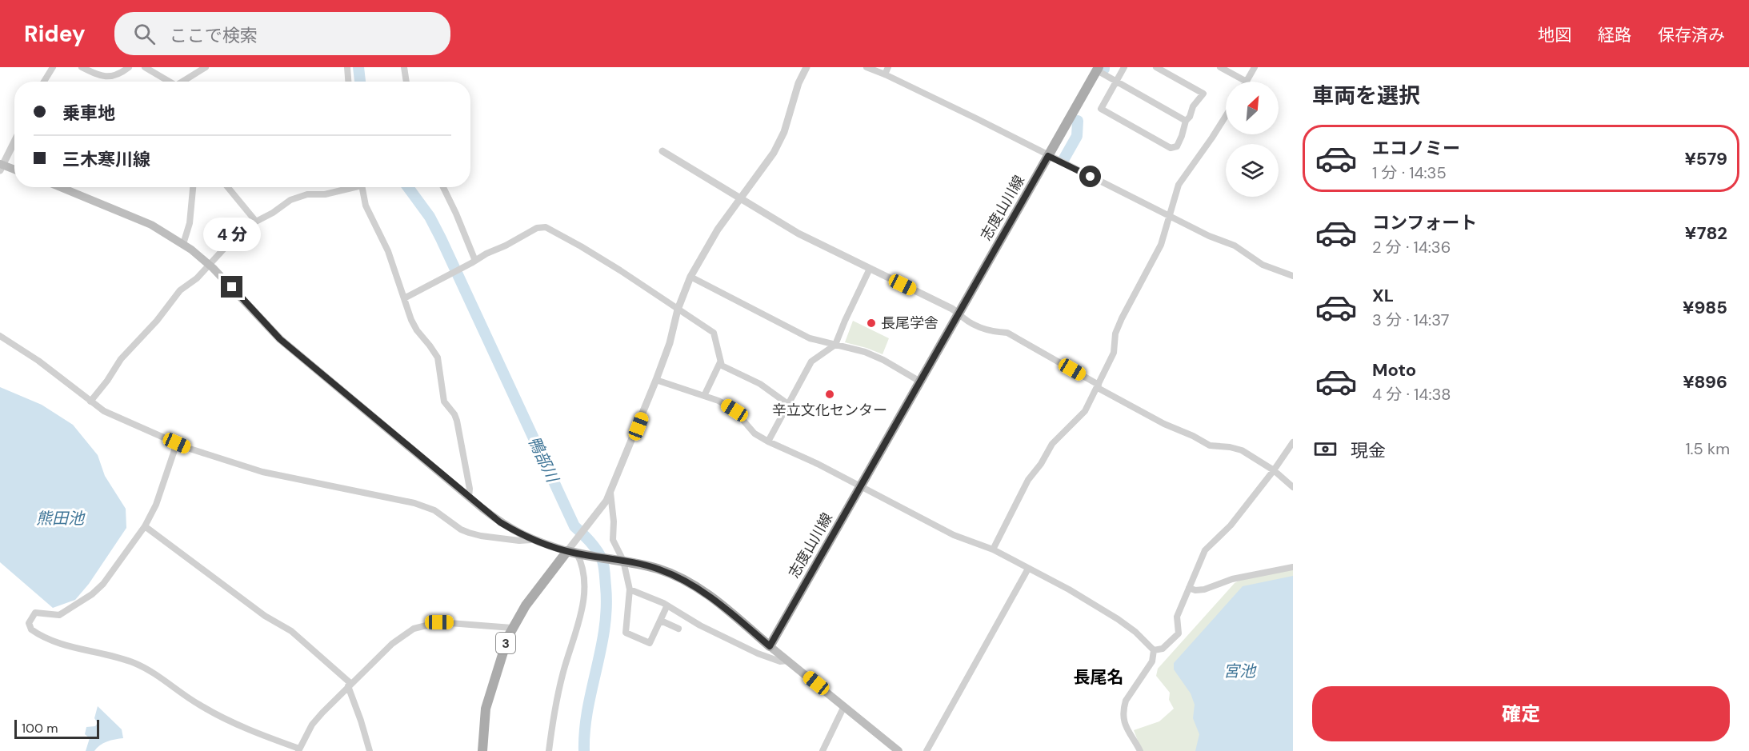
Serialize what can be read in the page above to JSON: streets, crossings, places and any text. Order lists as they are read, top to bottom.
{
  "streets": {
    "main road": ["志度山川線", "3"]
  },
  "districts": ["長尾名"],
  "water": ["鴨部川", "熊田池", "宮池"],
  "places": ["長尾学舎", "辛立文化センター"],
  "scale_bar": "100 m",
  "north": "top right",
  "page": {
    "header": "Ridey",
    "search": "ここで検索",
    "nav": ["地図", "経路", "保存済み"],
    "heading": "車両を選択",
    "banner": ["乗車地", "三木寒川線"],
    "list": [
      {
        "name": "エコノミー",
        "note": "1 分 · 14:35",
        "value": "¥579"
      },
      {
        "name": "コンフォート",
        "note": "2 分 · 14:36",
        "value": "¥782"
      },
      {
        "name": "XL",
        "note": "3 分 · 14:37",
        "value": "¥985"
      },
      {
        "name": "Moto",
        "note": "4 分 · 14:38",
        "value": "¥896"
      }
    ],
    "bubble": "4 分",
    "pay": ["現金", "1.5 km"],
    "buttons": "確定",
    "scale": "100 m"
  }
}
